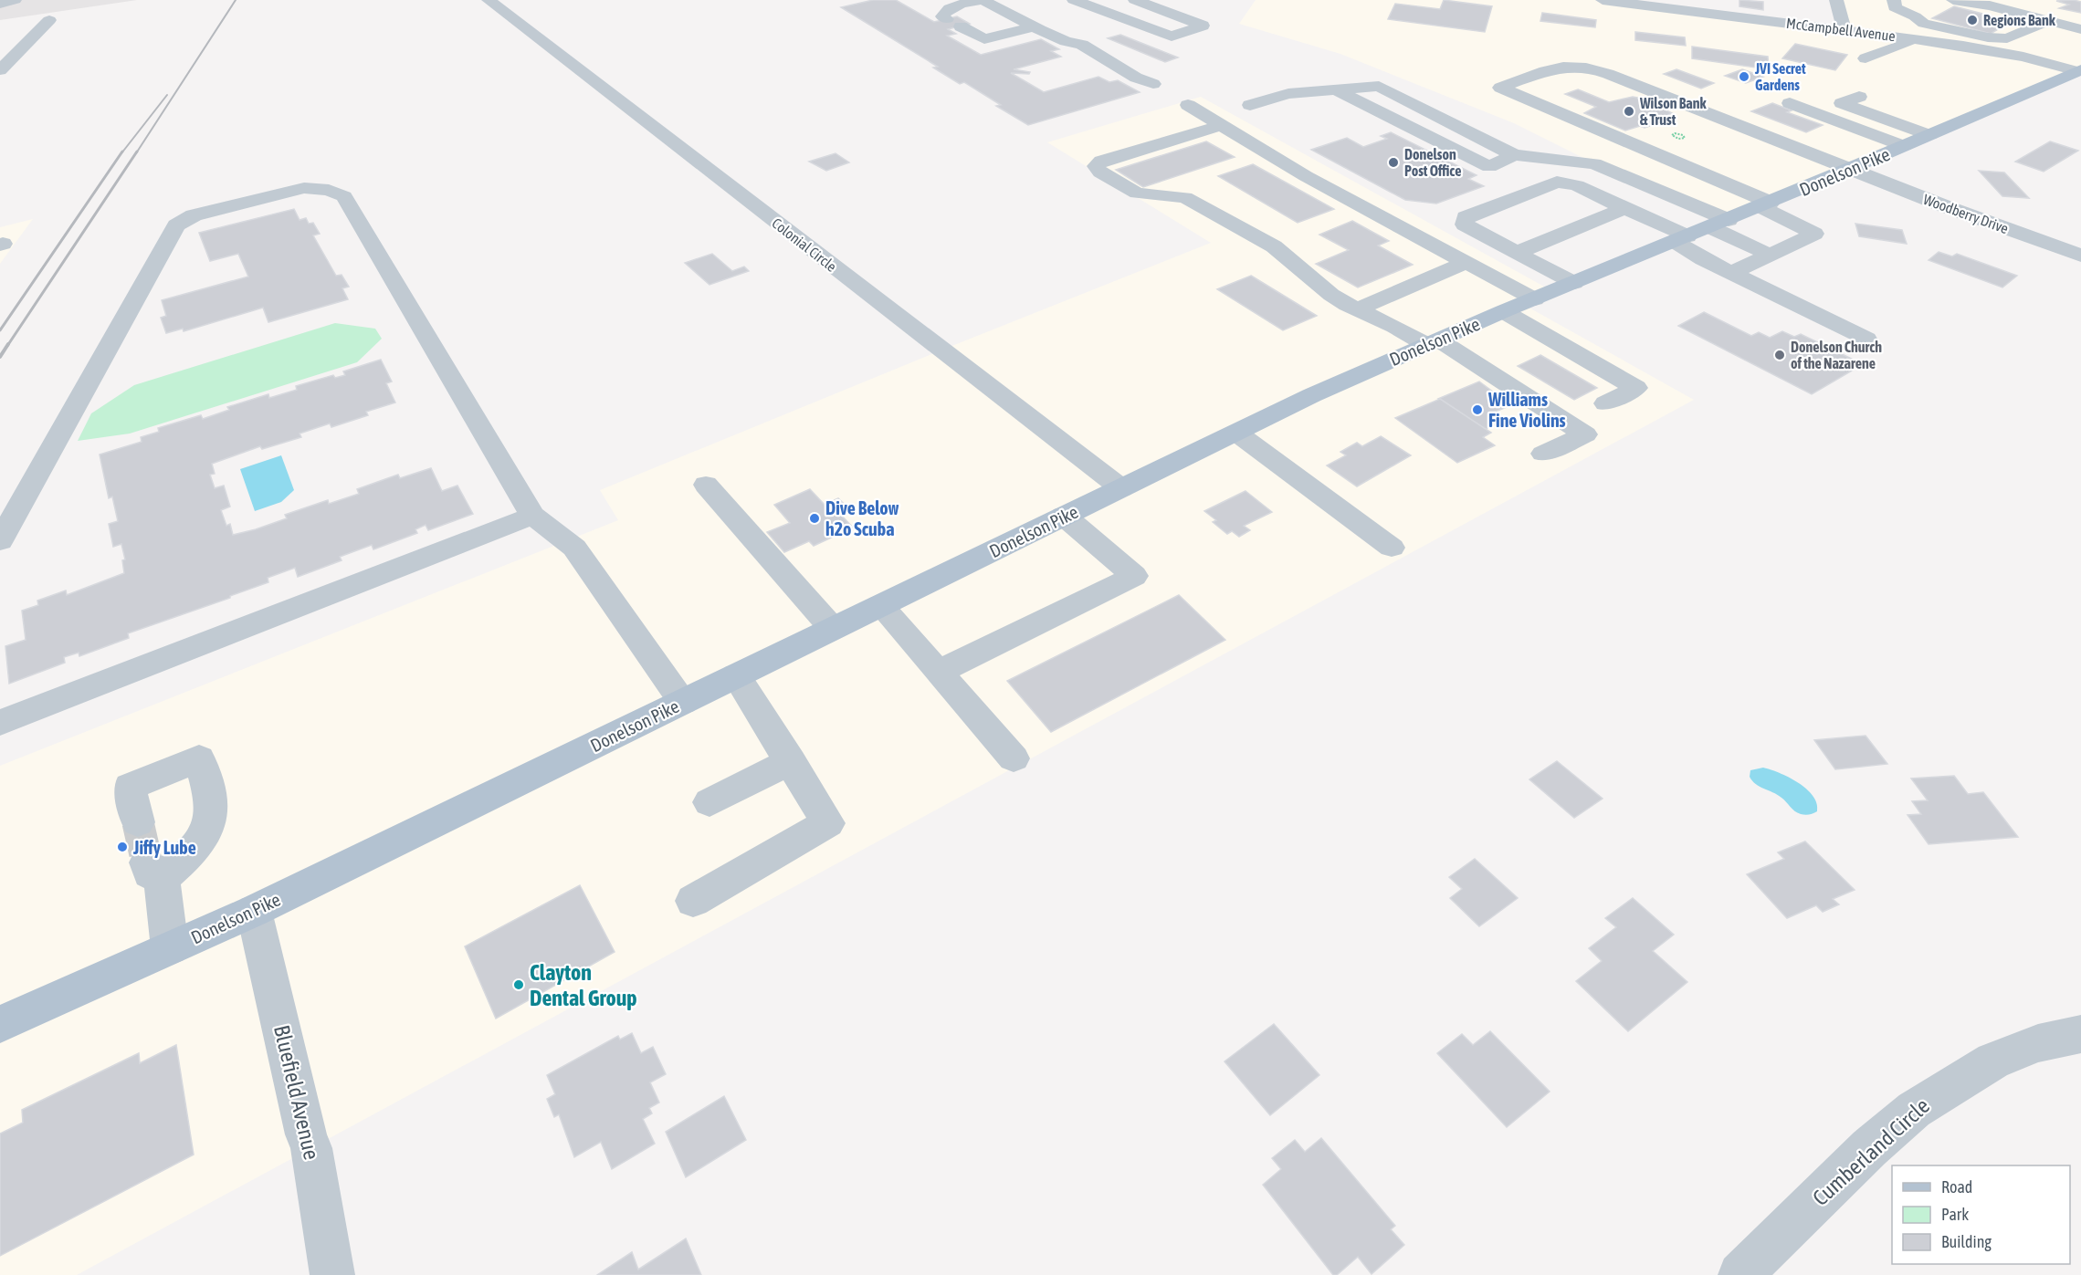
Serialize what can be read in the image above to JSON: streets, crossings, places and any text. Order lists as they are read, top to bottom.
{
  "streets": {
    "main road": ["Donelson Pike"],
    "street": [
      "McCampbell Avenue",
      "Woodberry Drive",
      "Colonial Circle",
      "Bluefield Avenue",
      "Cumberland Circle"
    ]
  },
  "crossings": [
    ["McCampbell Avenue", "Donelson Pike"],
    ["Donelson Pike", "Woodberry Drive"],
    ["Donelson Pike", "Colonial Circle"],
    ["Donelson Pike", "Bluefield Avenue"]
  ],
  "places": [
    "Regions Bank",
    "JVI Secret Gardens",
    "Wilson Bank & Trust",
    "Donelson Post Office",
    "Donelson Church of the Nazarene",
    "Williams Fine Violins",
    "Dive Below h2o Scuba",
    "Jiffy Lube",
    "Clayton Dental Group"
  ],
  "legend": ["Road", "Park", "Building"]
}
